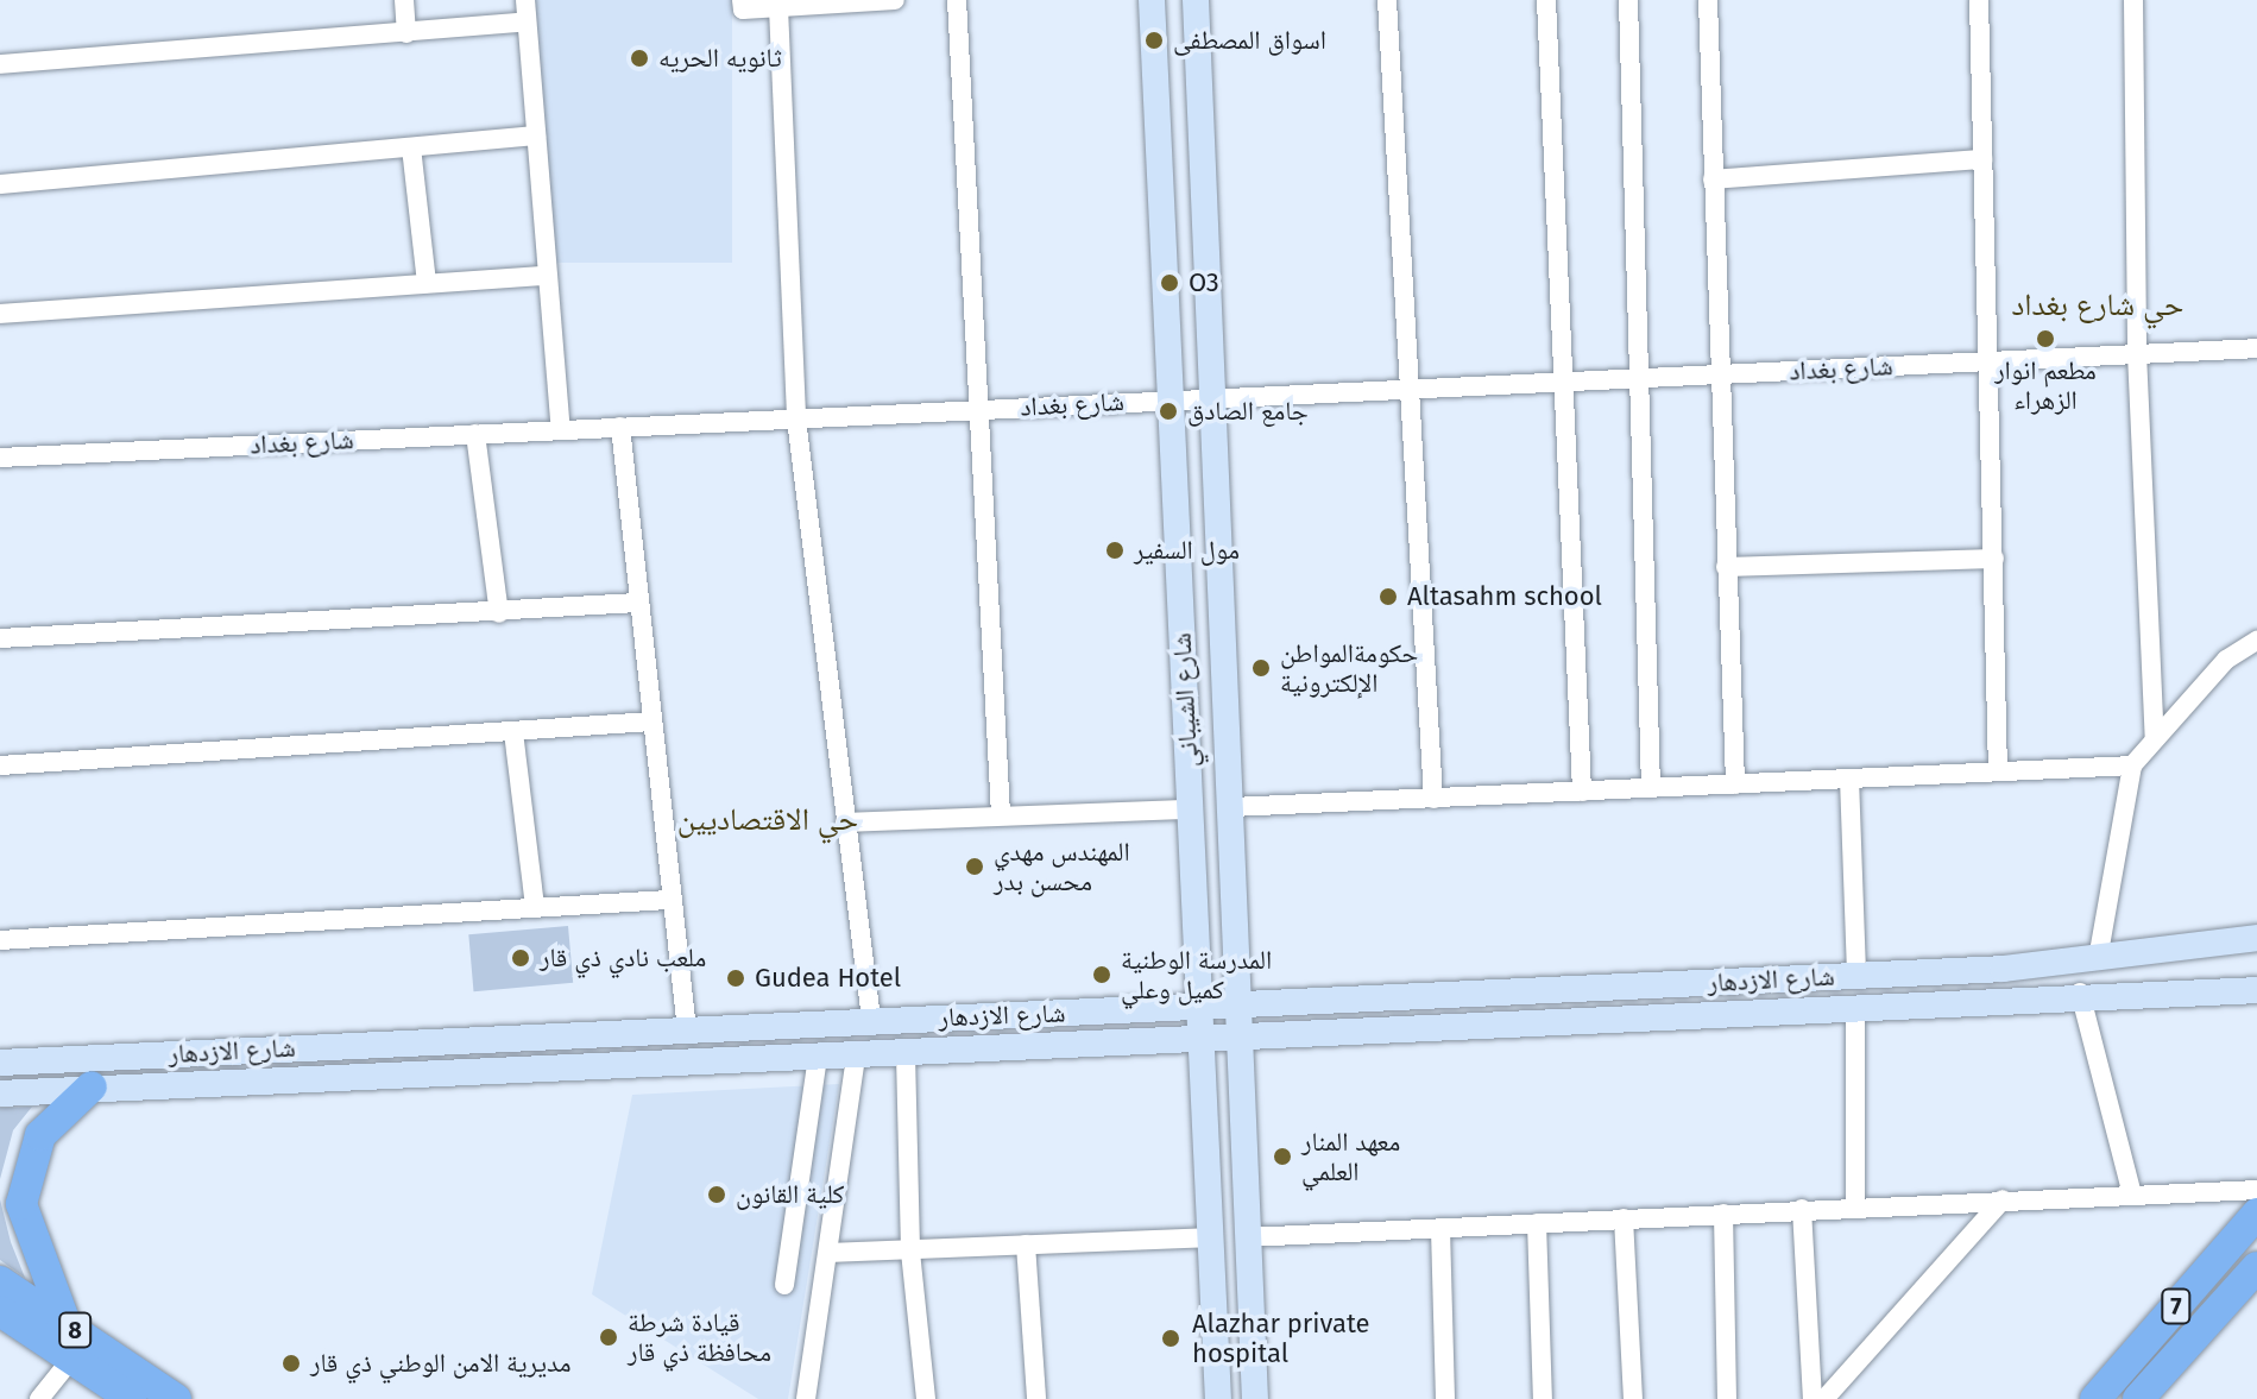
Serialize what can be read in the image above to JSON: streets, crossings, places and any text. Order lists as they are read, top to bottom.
{
  "streets": {
    "highway": ["7", "8"],
    "main road": ["شارع الشيباني", "شارع الازدهار"],
    "street": ["شارع بغداد"]
  },
  "crossings": [
    ["شارع بغداد", "شارع الشيباني"],
    ["شارع الشيباني", "شارع الازدهار"]
  ],
  "districts": ["حي شارع بغداد", "حي الاقتصاديين"],
  "places": [
    "اسواق المصطفى",
    "ثانويه الحريه",
    "O3",
    "مطعم انوار الزهراء",
    "جامع الصادق",
    "مول السفير",
    "Altasahm school",
    "حكومةالمواطن الإلكترونية",
    "المهندس مهدي محسن بدر",
    "ملعب نادي ذي قار",
    "المدرسة الوطنية كميل وعلي",
    "Gudea Hotel",
    "معهد المنار العلمي",
    "كلية القانون",
    "قيادة شرطة محافظة ذي قار",
    "Alazhar private hospital",
    "مديرية الامن الوطني ذي قار"
  ]
}
